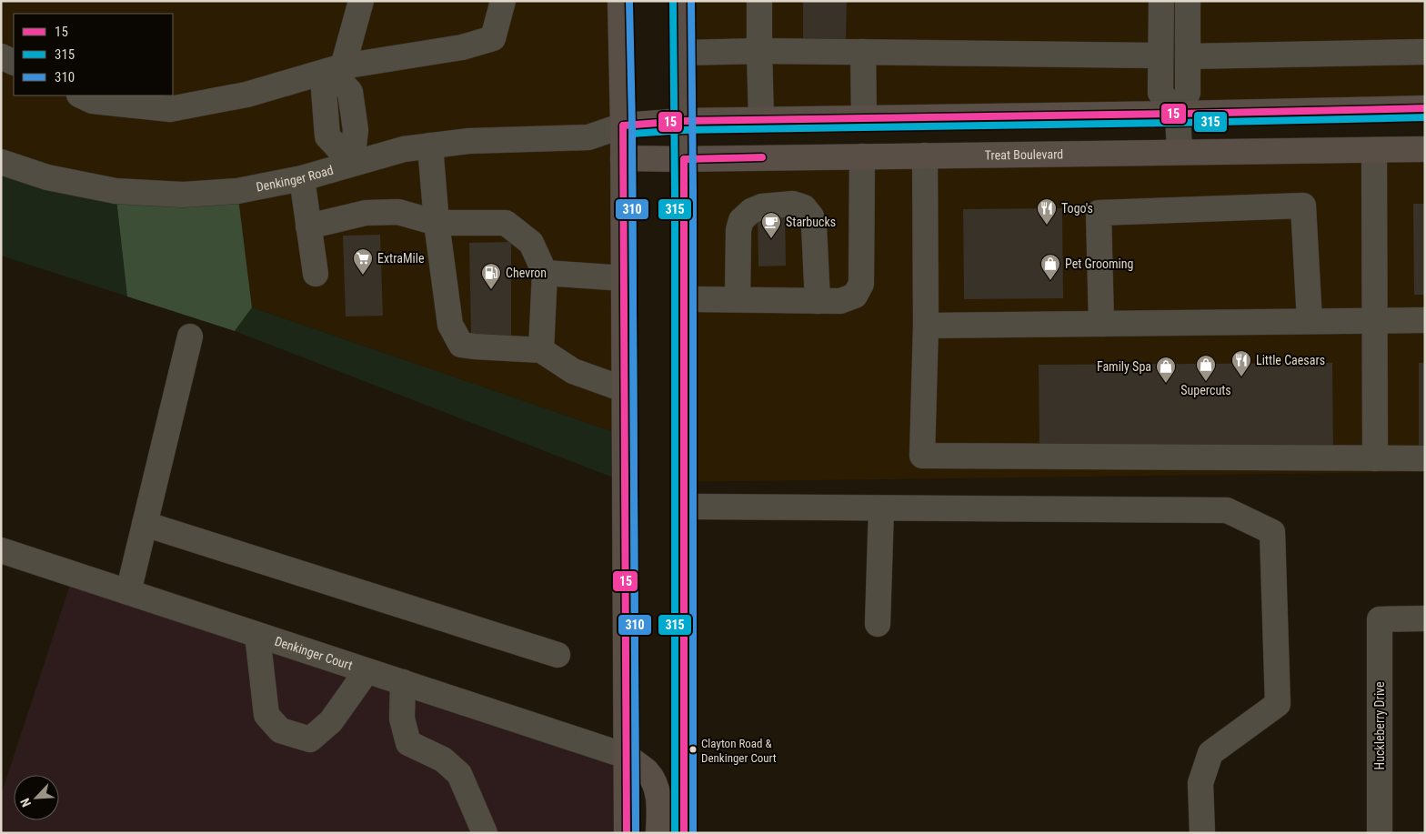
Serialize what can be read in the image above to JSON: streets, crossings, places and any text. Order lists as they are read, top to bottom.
{
  "streets": {
    "main road": ["Treat Boulevard"],
    "street": ["Denkinger Road", "Denkinger Court", "Huckleberry Drive"]
  },
  "places": {
    "restaurant": ["Togo's", "Little Caesars"],
    "cafe": ["Starbucks"],
    "supermarket": ["ExtraMile"],
    "shop": ["Pet Grooming", "Supercuts", "Family Spa"],
    "fuel station": ["Chevron"],
    "other": ["Clayton Road & Denkinger Court"]
  },
  "lines": ["transit line 315", "transit line 310", "transit line 15"],
  "legend": ["15", "315", "310"],
  "north": "bottom left"
}
